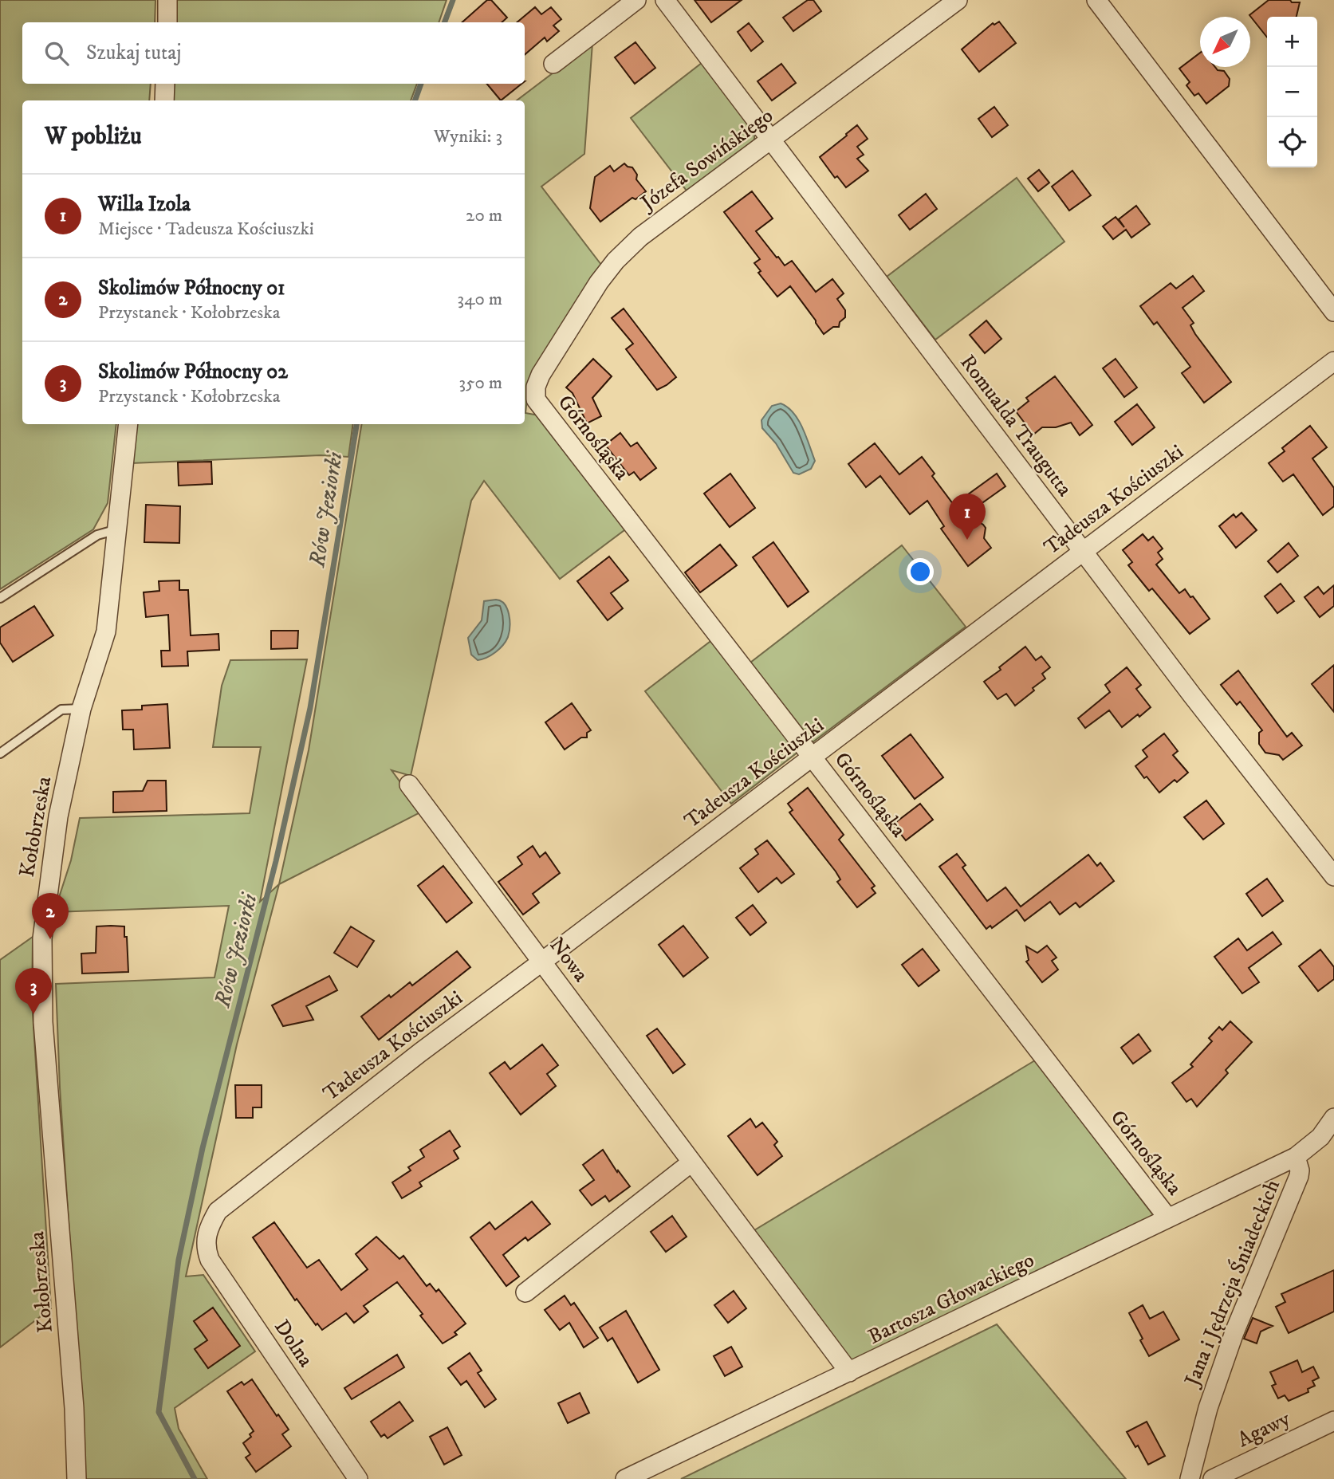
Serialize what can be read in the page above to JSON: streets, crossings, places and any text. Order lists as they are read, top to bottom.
{
  "streets": {
    "street": [
      "Józefa Sowińskiego",
      "Romualda Traugutta",
      "Górnośląska",
      "Tadeusza Kościuszki",
      "Kołobrzeska",
      "Nowa",
      "Jana i Jędrzeja Śniadeckich",
      "Bartosza Głowackiego",
      "Dolna",
      "Agawy"
    ]
  },
  "crossings": [
    ["Józefa Sowińskiego", "Romualda Traugutta"],
    ["Józefa Sowińskiego", "Górnośląska"],
    ["Romualda Traugutta", "Tadeusza Kościuszki"],
    ["Górnośląska", "Tadeusza Kościuszki"],
    ["Górnośląska", "Bartosza Głowackiego"],
    ["Tadeusza Kościuszki", "Nowa"],
    ["Tadeusza Kościuszki", "Dolna"],
    ["Nowa", "Bartosza Głowackiego"],
    ["Jana i Jędrzeja Śniadeckich", "Bartosza Głowackiego"]
  ],
  "water": ["Rów Jeziorki"],
  "north": "bottom left",
  "page": {
    "map_buttons": ["+", "−"],
    "search": "Szukaj tutaj",
    "heading": ["W pobliżu", "Wyniki: 3"],
    "list": [
      {
        "mark": "1",
        "name": "Willa Izola",
        "note": "Miejsce · Tadeusza Kościuszki",
        "value": "20 m"
      },
      {
        "mark": "2",
        "name": "Skolimów Północny 01",
        "note": "Przystanek · Kołobrzeska",
        "value": "340 m"
      },
      {
        "mark": "3",
        "name": "Skolimów Północny 02",
        "note": "Przystanek · Kołobrzeska",
        "value": "350 m"
      }
    ],
    "pins": ["1", "2", "3"]
  }
}
